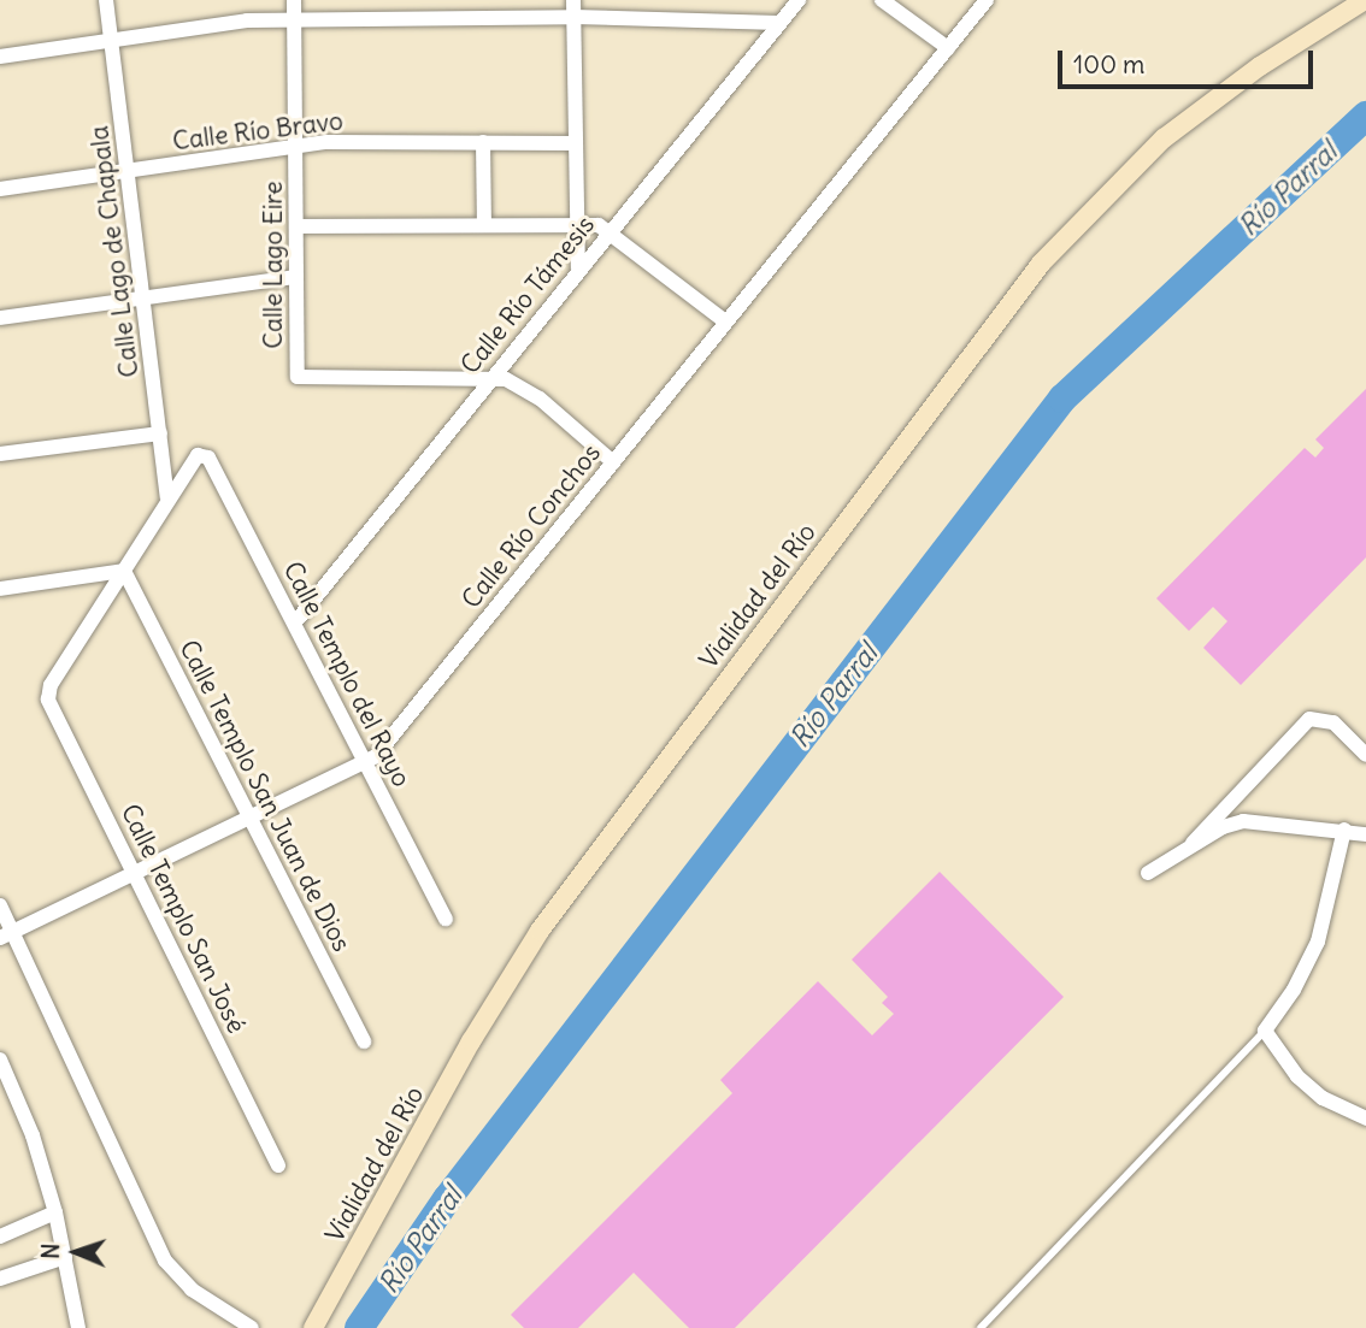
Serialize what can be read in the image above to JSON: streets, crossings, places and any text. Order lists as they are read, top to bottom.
{
  "streets": {
    "main road": ["Vialidad del Río"],
    "street": [
      "Calle Río Bravo",
      "Calle Lago de Chapala",
      "Calle Lago Eire",
      "Calle Río Támesis",
      "Calle Río Conchos",
      "Calle Templo del Rayo",
      "Calle Templo San Juan de Dios",
      "Calle Templo San José"
    ]
  },
  "crossings": [
    ["Calle Río Bravo", "Calle Lago de Chapala"],
    ["Calle Río Bravo", "Calle Lago Eire"],
    ["Calle Lago de Chapala", "Calle Templo del Rayo"],
    ["Calle Lago Eire", "Calle Río Támesis"],
    ["Calle Río Támesis", "Calle Templo del Rayo"],
    ["Calle Río Conchos", "Calle Templo del Rayo"],
    ["Calle Río Conchos", "Calle Templo San Juan de Dios"],
    ["Calle Río Conchos", "Calle Templo San José"],
    ["Calle Templo San Juan de Dios", "Calle Templo San José"]
  ],
  "water": ["Río Parral"],
  "scale_bar": "100 m",
  "north": "left"
}
